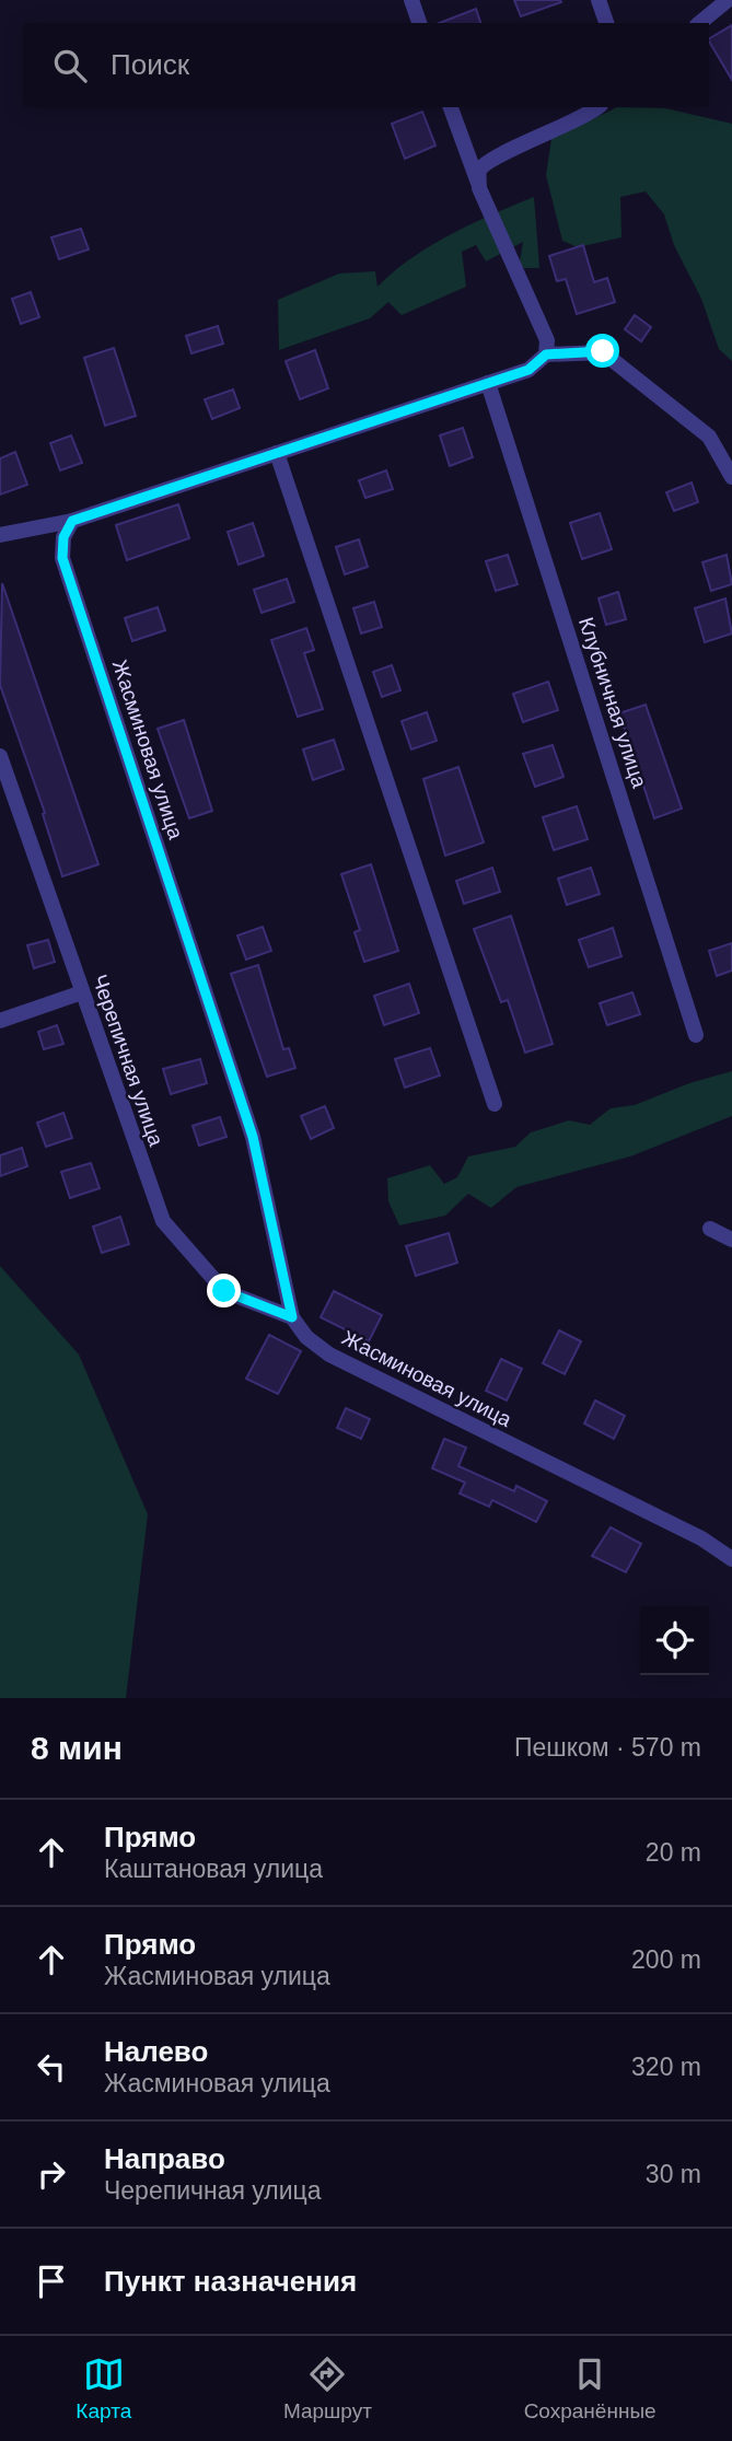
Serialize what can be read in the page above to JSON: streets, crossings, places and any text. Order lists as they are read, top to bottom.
{
  "streets": {
    "street": ["Клубничная улица", "Жасминовая улица", "Черепичная улица"]
  },
  "crossings": [
    ["Жасминовая улица", "Черепичная улица"]
  ],
  "page": {
    "search": "Поиск",
    "heading": ["8 мин", "Пешком · 570 m"],
    "list": [
      ["Прямо", "Каштановая улица", "20 m"],
      ["Прямо", "Жасминовая улица", "200 m"],
      ["Налево", "Жасминовая улица", "320 m"],
      ["Направо", "Черепичная улица", "30 m"],
      "Пункт назначения"
    ],
    "nav": ["Карта", "Маршрут", "Сохранённые"]
  }
}
